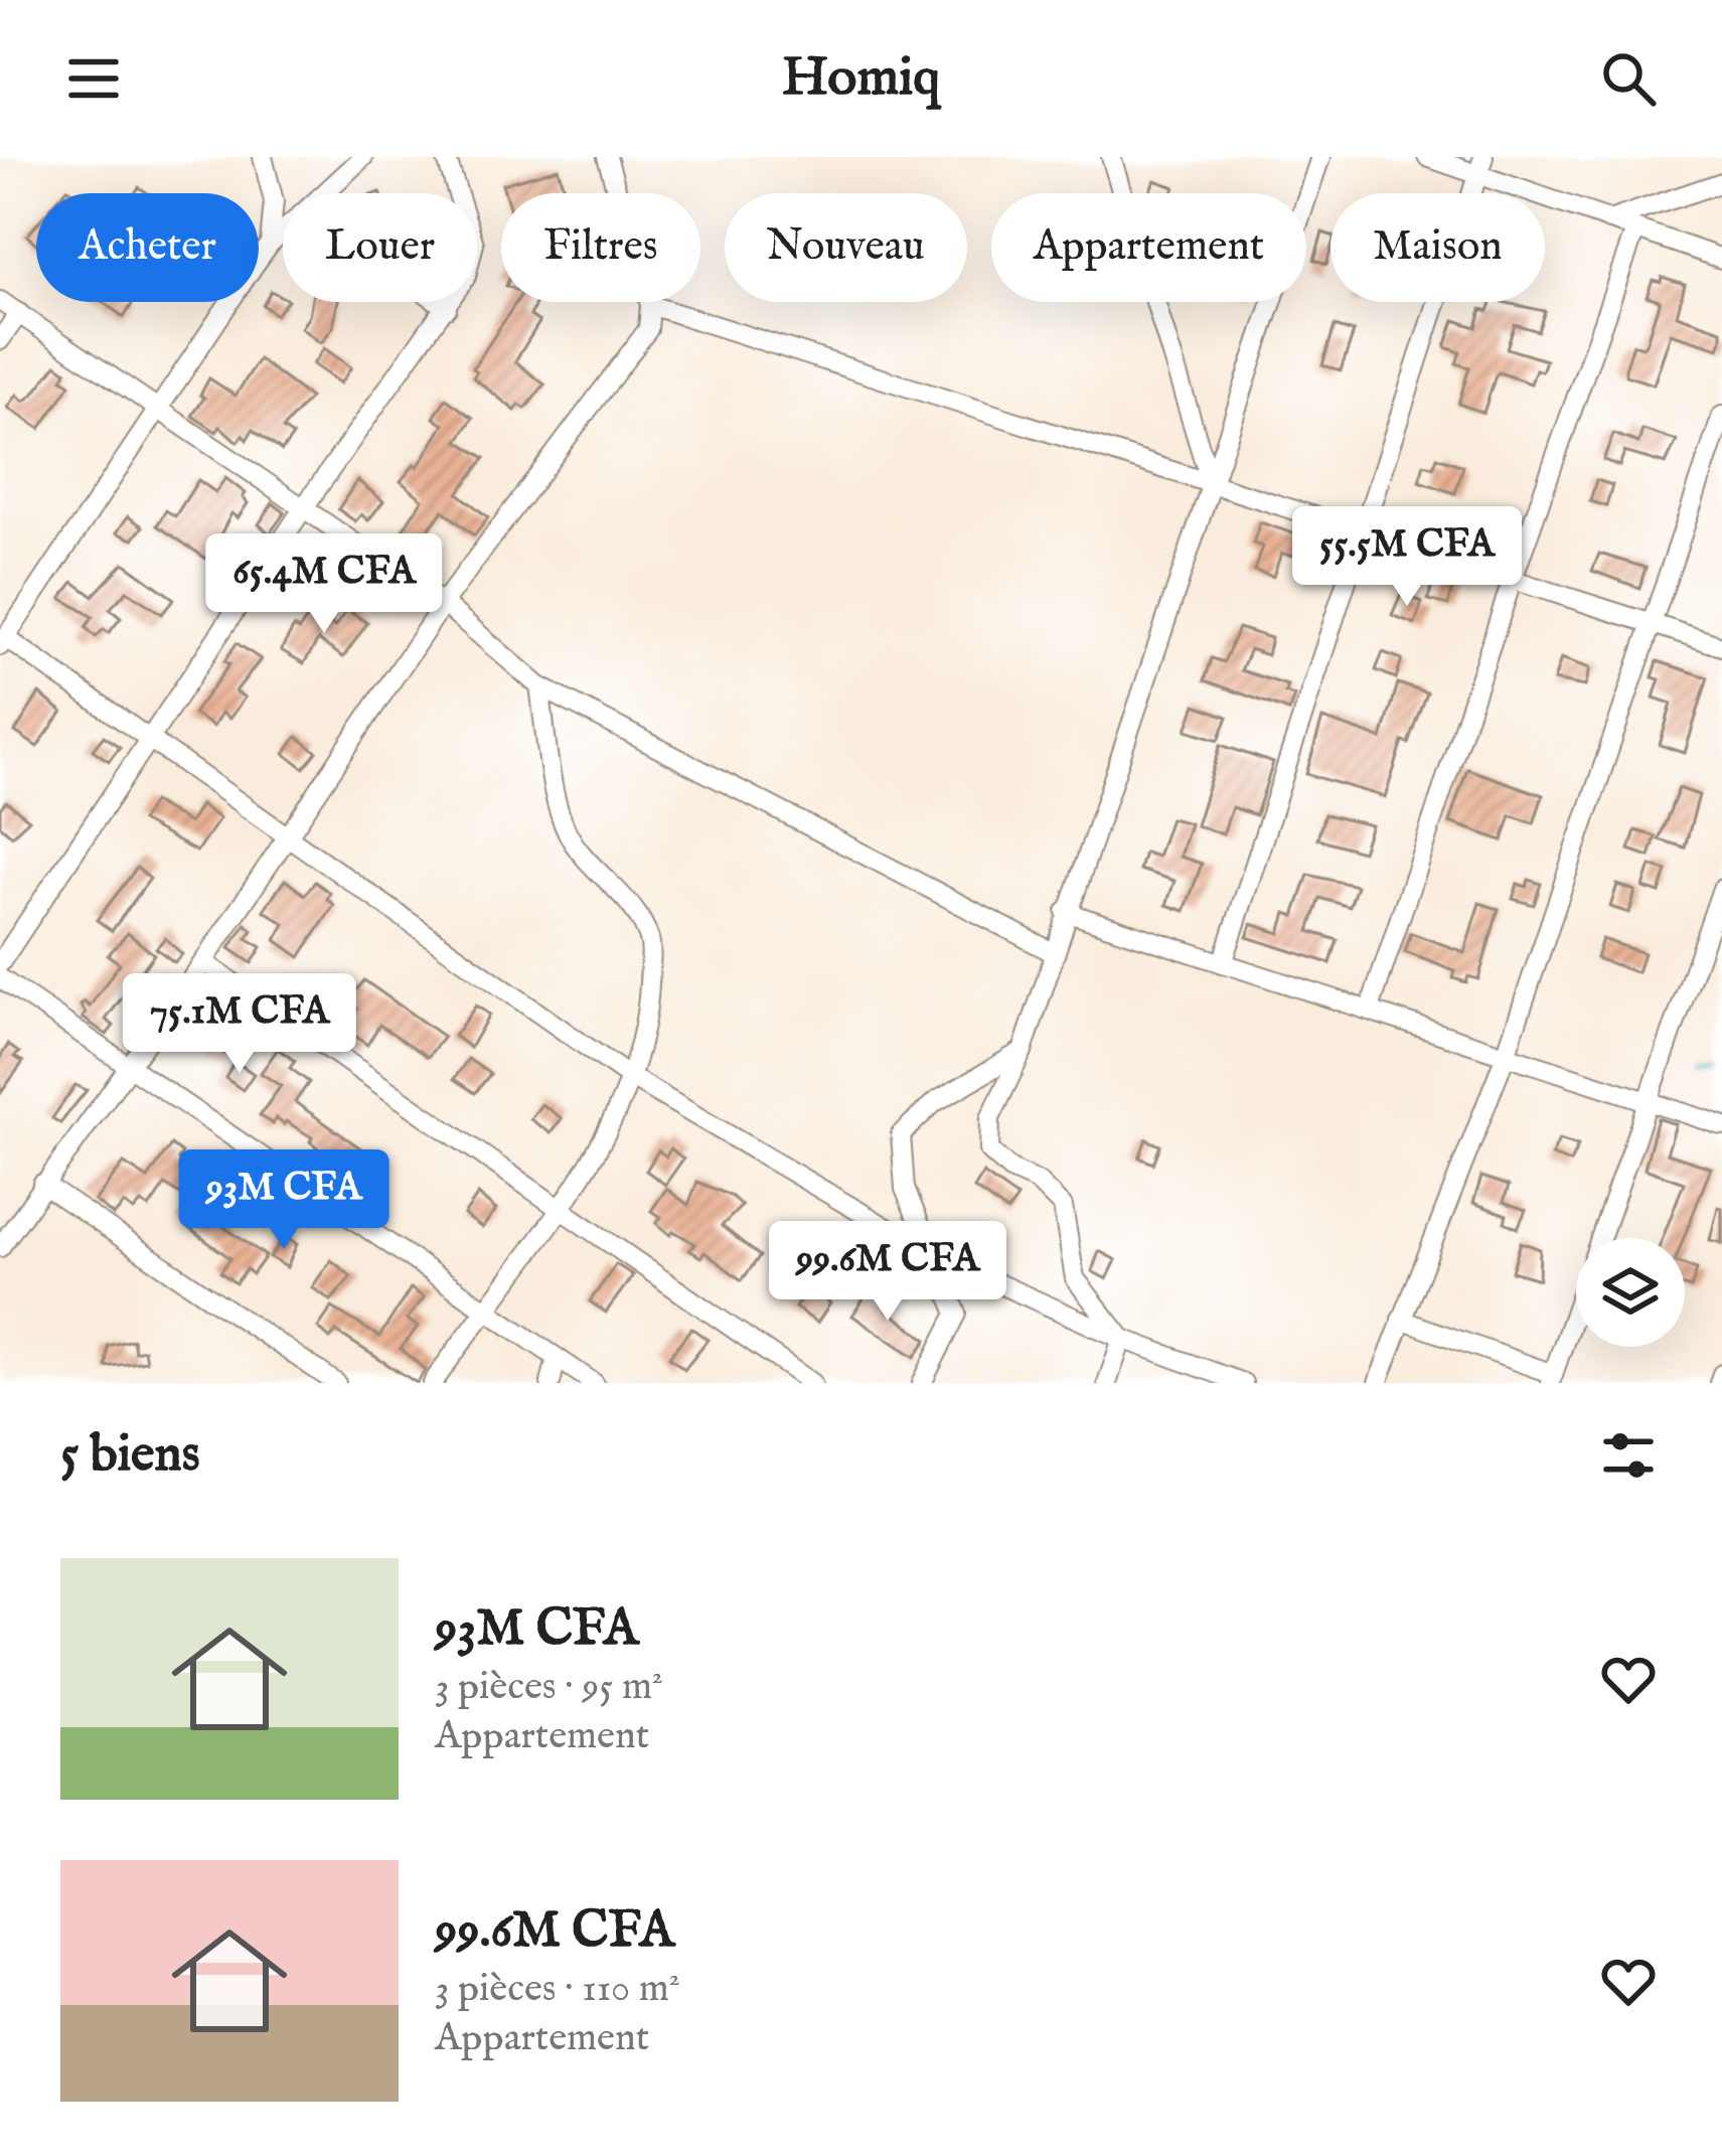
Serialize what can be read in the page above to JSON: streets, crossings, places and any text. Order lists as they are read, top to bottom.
{
  "page": {
    "header": "Homiq",
    "chip": [
      "Acheter",
      "Louer",
      "Filtres",
      "Nouveau",
      "Appartement",
      "Maison"
    ],
    "price": [
      "55.5M CFA",
      "65.4M CFA",
      "75.1M CFA",
      "93M CFA",
      "99.6M CFA"
    ],
    "heading": "5 biens",
    "list": [
      {
        "name": "93M CFA",
        "note": "3 pièces · 95 m² · Appartement"
      },
      {
        "name": "99.6M CFA",
        "note": "3 pièces · 110 m² · Appartement"
      }
    ]
  }
}
